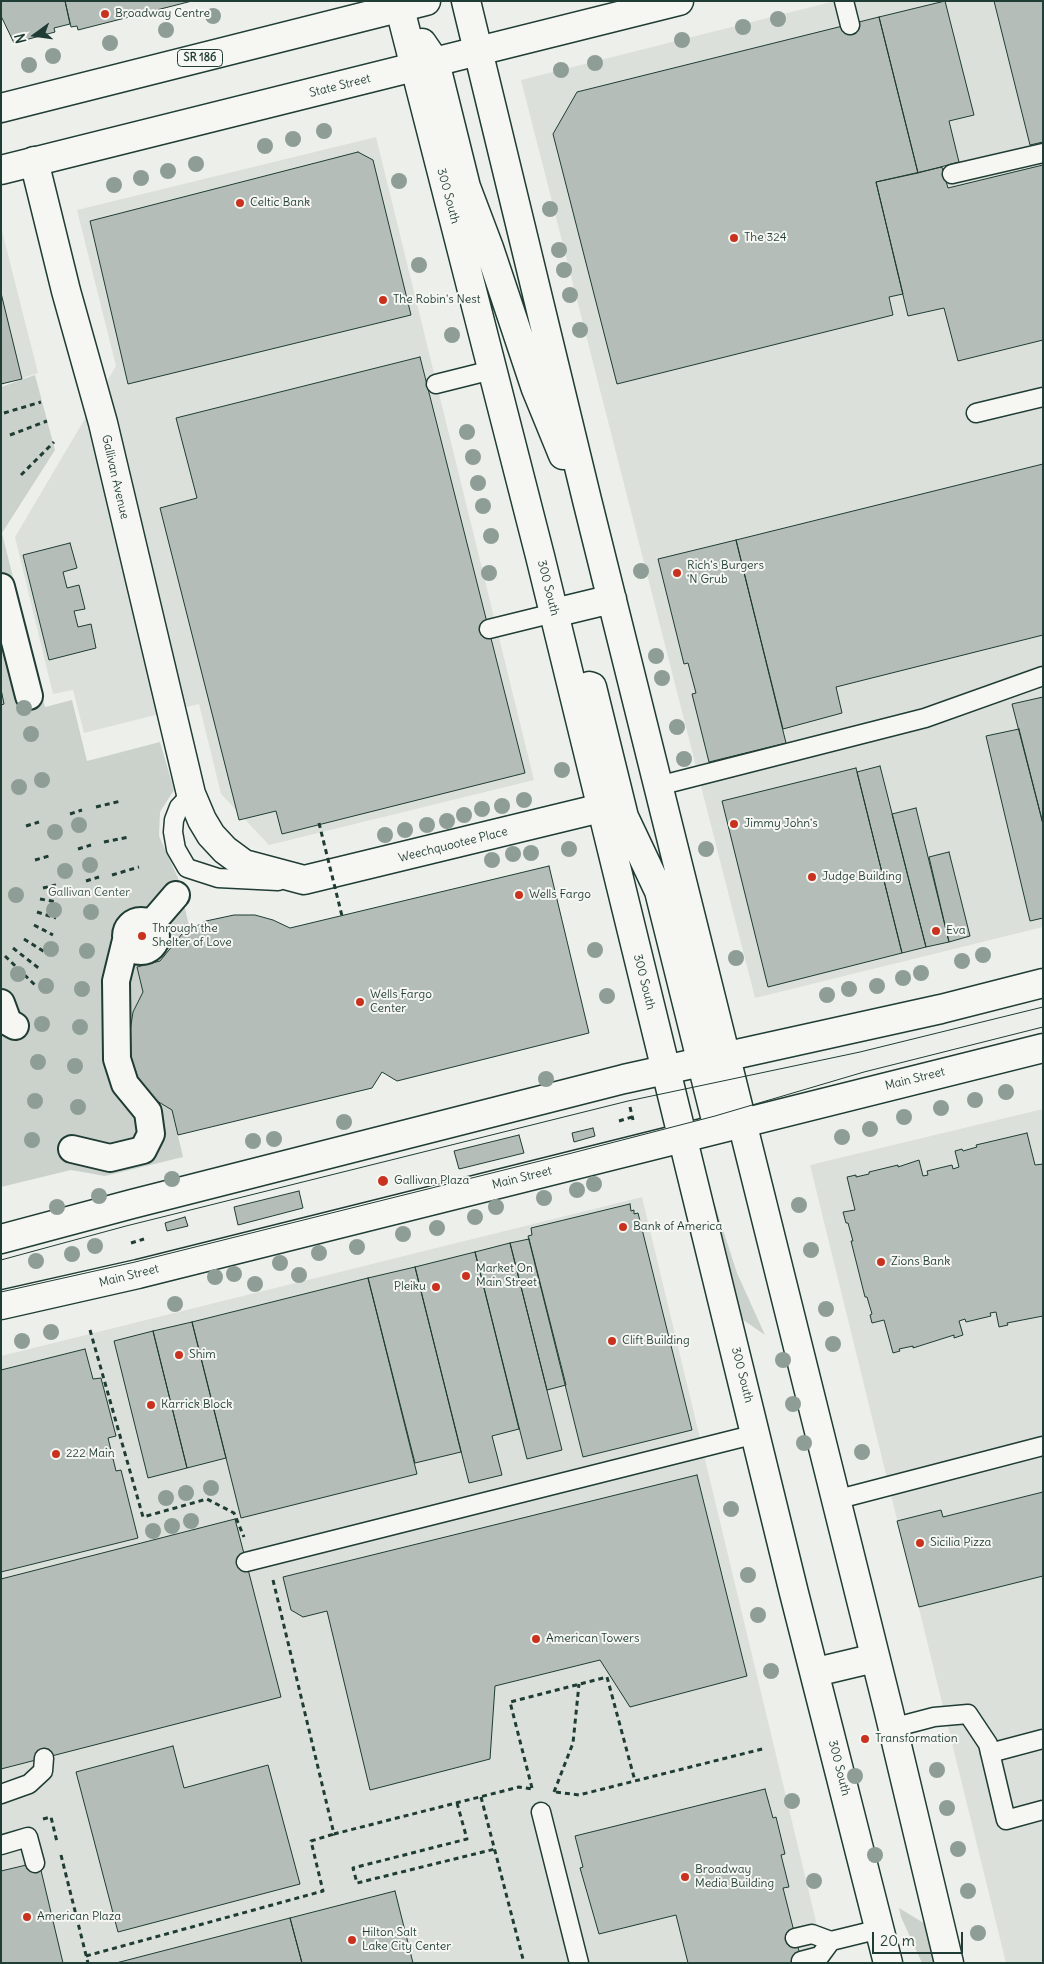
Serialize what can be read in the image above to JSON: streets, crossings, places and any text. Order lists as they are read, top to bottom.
{
  "streets": {
    "street": [
      "SR 186",
      "State Street",
      "300 South",
      "Gallivan Avenue",
      "Weechquootee Place",
      "Main Street"
    ]
  },
  "crossings": [
    ["State Street", "300 South"],
    ["State Street", "Gallivan Avenue"],
    ["300 South", "Weechquootee Place"],
    ["300 South", "Main Street"],
    ["Gallivan Avenue", "Weechquootee Place"]
  ],
  "parks": ["Gallivan Center"],
  "places": [
    "Broadway Centre",
    "Celtic Bank",
    "The 324",
    "The Robin's Nest",
    "Rich's Burgers 'N Grub",
    "Jimmy John's",
    "Judge Building",
    "Wells Fargo",
    "Eva",
    "Through the Shelter of Love",
    "Wells Fargo Center",
    "Gallivan Plaza",
    "Bank of America",
    "Zions Bank",
    "Market On Main Street",
    "Pleiku",
    "Clift Building",
    "Shim",
    "Karrick Block",
    "222 Main",
    "Sicilia Pizza",
    "American Towers",
    "Transformation",
    "Broadway Media Building",
    "American Plaza",
    "Hilton Salt Lake City Center"
  ],
  "scale_bar": "20 m",
  "north": "left"
}
